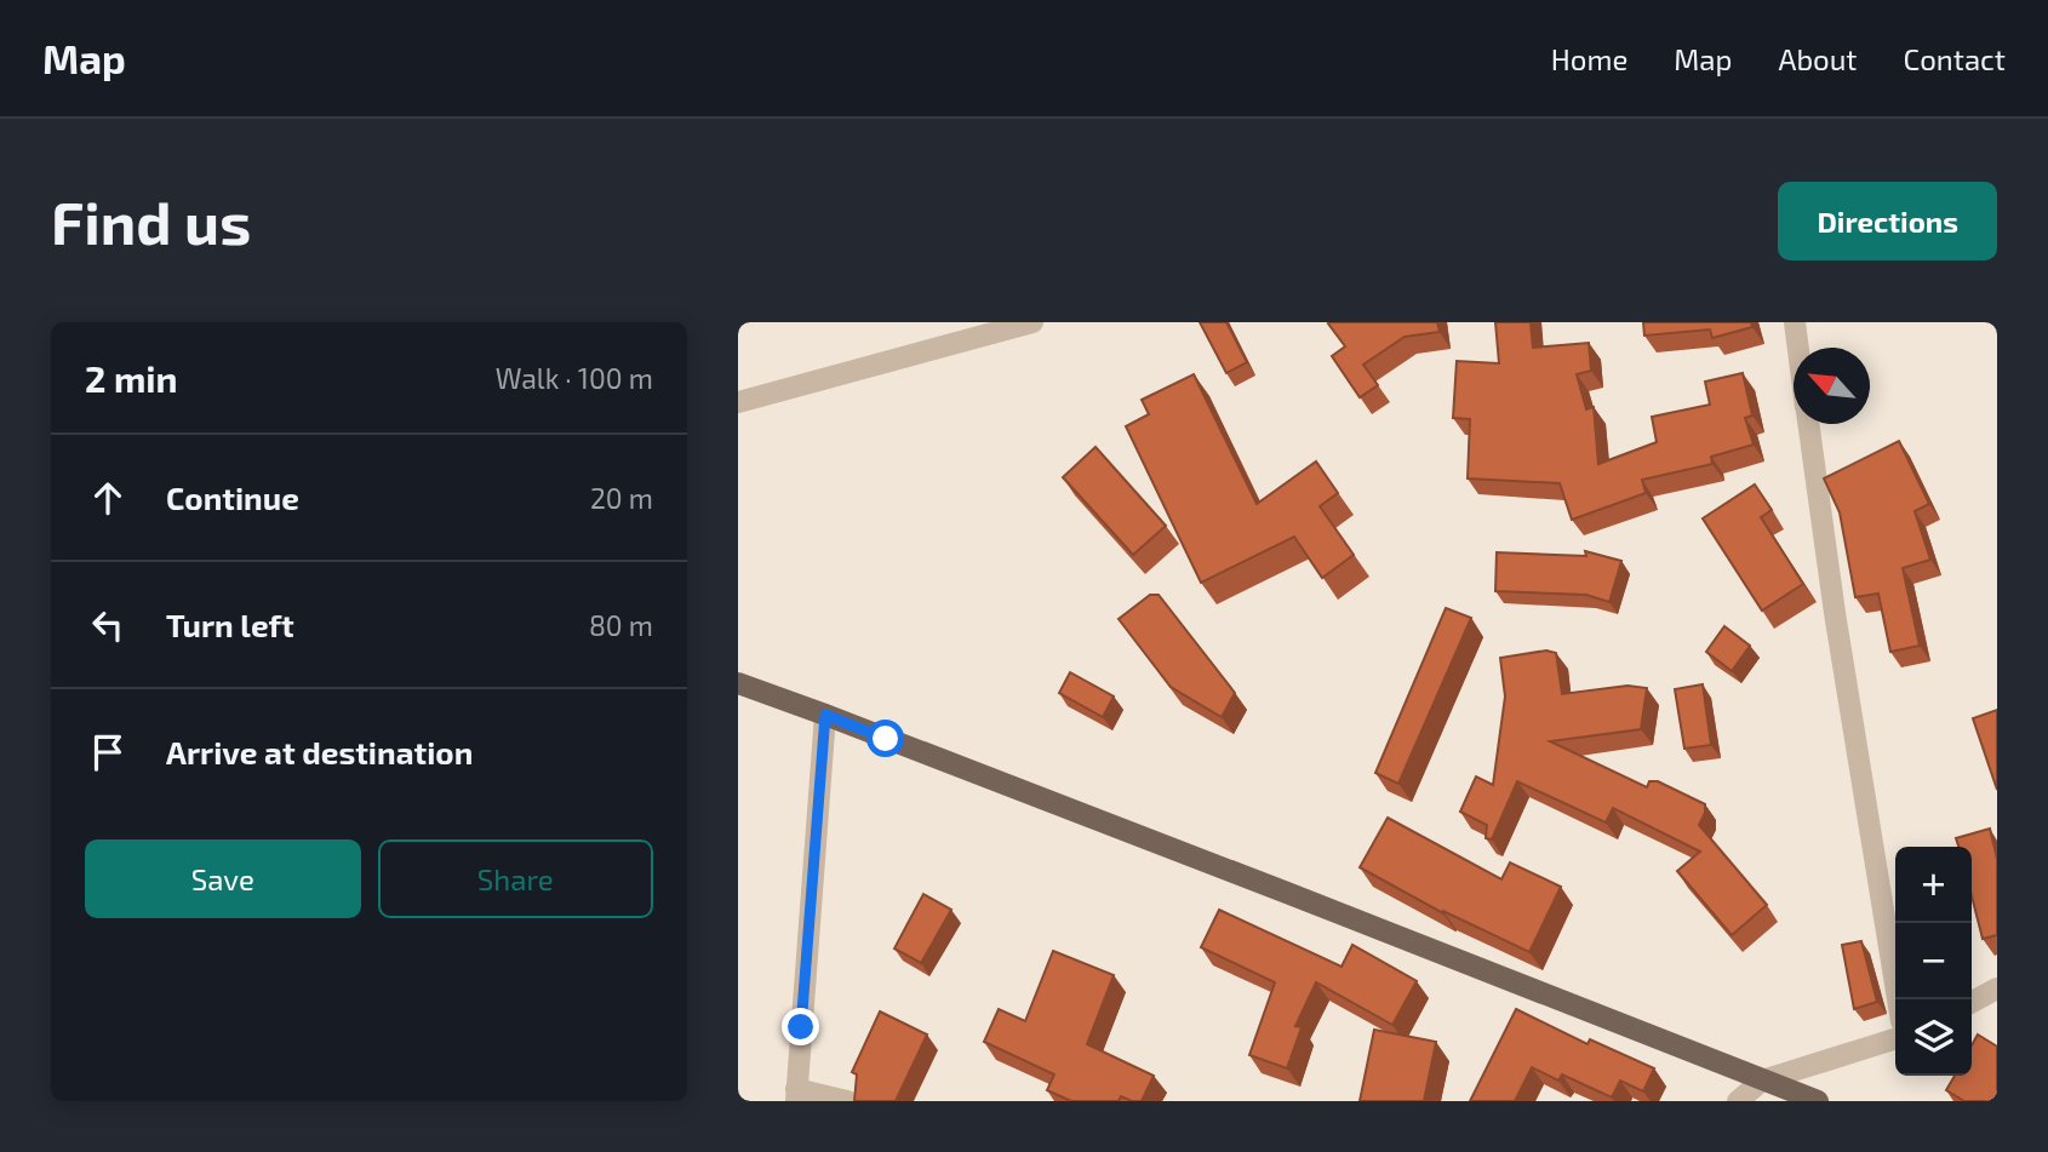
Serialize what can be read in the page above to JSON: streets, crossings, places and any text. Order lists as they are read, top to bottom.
{
  "north": "top left",
  "page": {
    "header": "Map",
    "nav": [
      "Home",
      "Map",
      "About",
      "Contact"
    ],
    "buttons": [
      "Directions",
      ["Save", "Share"]
    ],
    "title": "Find us",
    "heading": ["2 min", "Walk · 100 m"],
    "list": [
      ["Continue", "20 m"],
      ["Turn left", "80 m"],
      "Arrive at destination"
    ],
    "map_buttons": ["+", "−"]
  }
}
